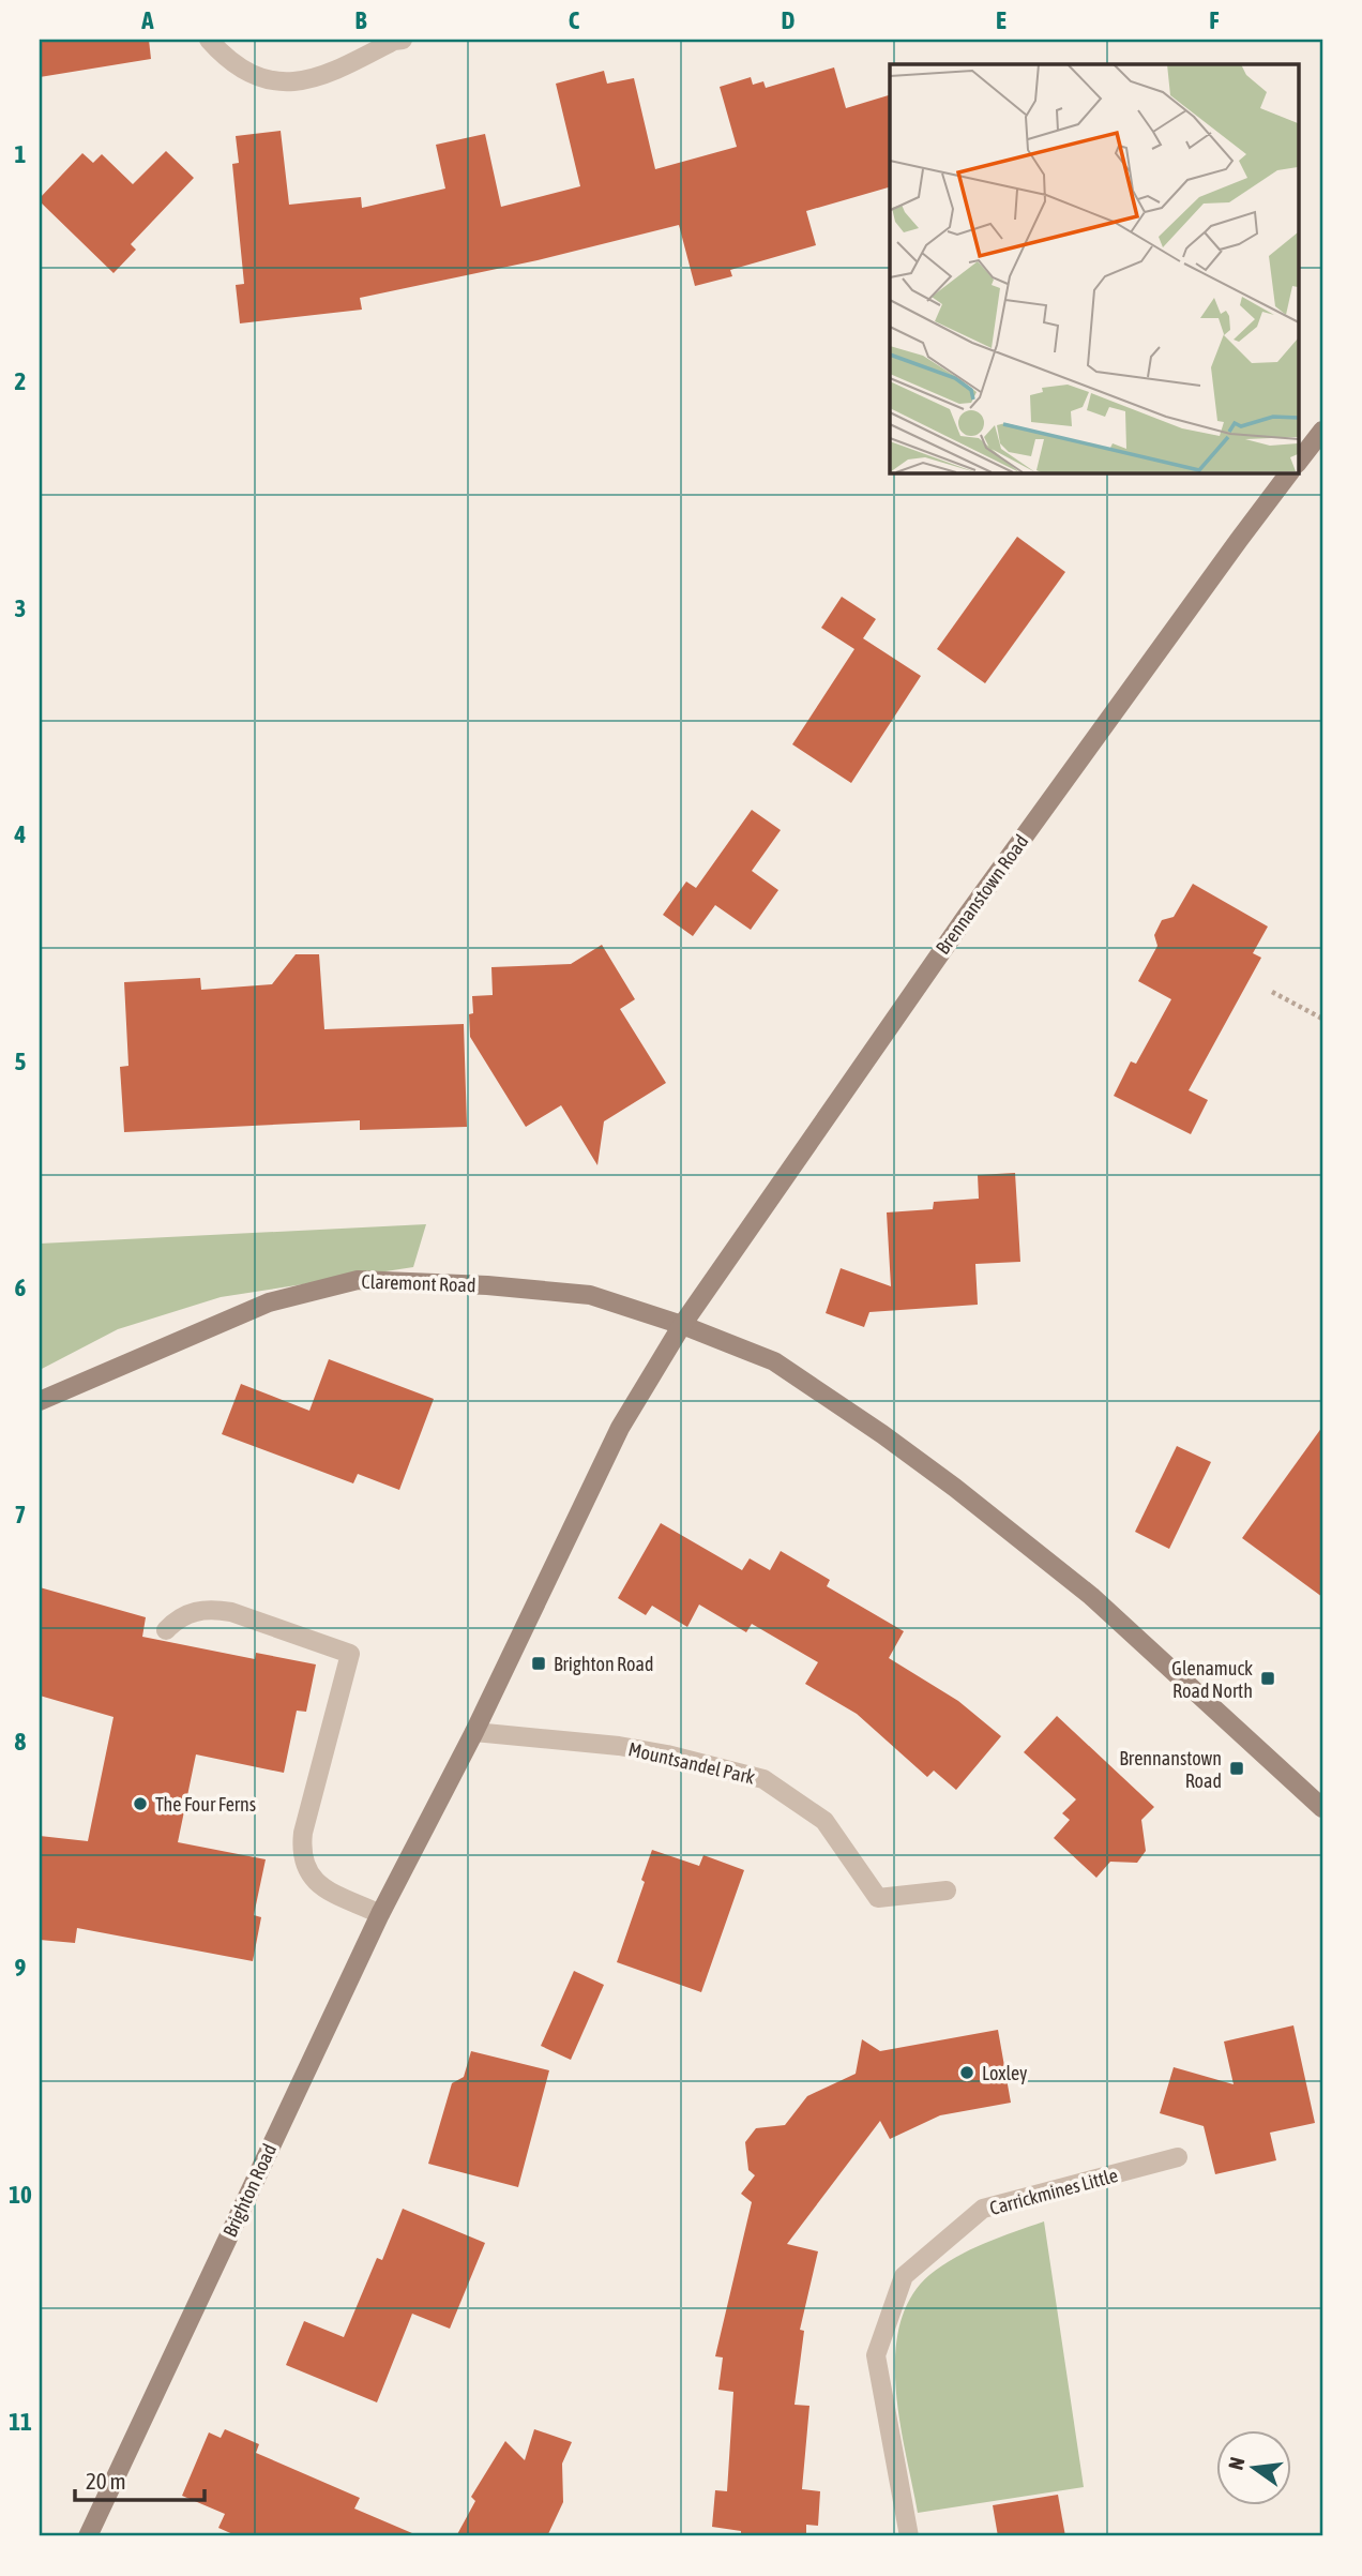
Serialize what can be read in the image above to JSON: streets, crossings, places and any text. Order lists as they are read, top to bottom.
{
  "streets": {
    "street": [
      "Brennanstown Road",
      "Claremont Road",
      "Mountsandel Park",
      "Brighton Road",
      "Carrickmines Little"
    ]
  },
  "crossings": [
    ["Brennanstown Road", "Claremont Road"],
    ["Brennanstown Road", "Brighton Road"],
    ["Claremont Road", "Brighton Road"],
    ["Mountsandel Park", "Brighton Road"]
  ],
  "places": {
    "transit": ["Brighton Road", "Glenamuck Road North", "Brennanstown Road"],
    "other": ["The Four Ferns", "Loxley"]
  },
  "scale_bar": "20 m",
  "north": "left",
  "grid": {
    "columns": [
      "A",
      "B",
      "C",
      "D",
      "E",
      "F"
    ],
    "rows": [
      "1",
      "2",
      "3",
      "4",
      "5",
      "6",
      "7",
      "8",
      "9",
      "10",
      "11"
    ]
  }
}
